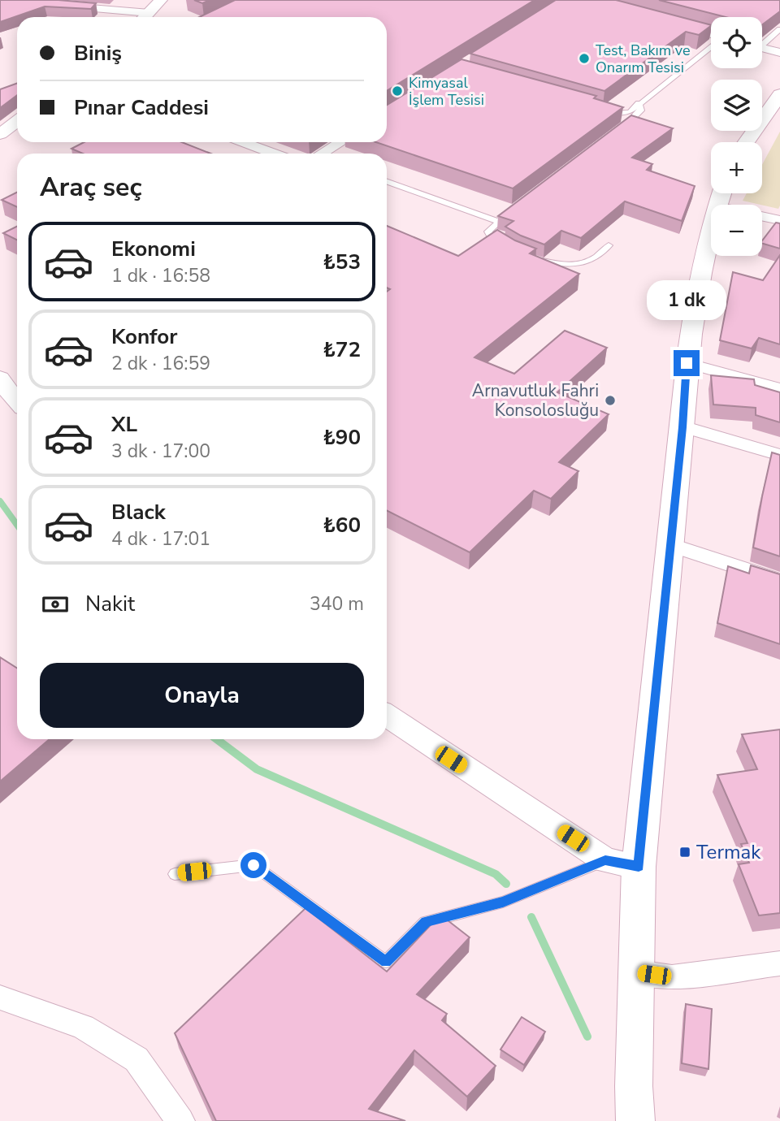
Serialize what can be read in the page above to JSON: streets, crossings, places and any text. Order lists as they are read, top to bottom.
{
  "places": {
    "other": ["Test, Bakım ve Onarım Tesisi", "Kimyasal İşlem Tesisi", "Arnavutluk Fahri Konsolosluğu"],
    "transit": ["Termak"]
  },
  "page": {
    "map_buttons": ["+", "−"],
    "banner": ["Biniş", "Pınar Caddesi"],
    "heading": "Araç seç",
    "list": [
      {
        "name": "Ekonomi",
        "note": "1 dk · 16:58",
        "value": "₺53"
      },
      {
        "name": "Konfor",
        "note": "2 dk · 16:59",
        "value": "₺72"
      },
      {
        "name": "XL",
        "note": "3 dk · 17:00",
        "value": "₺90"
      },
      {
        "name": "Black",
        "note": "4 dk · 17:01",
        "value": "₺60"
      }
    ],
    "bubble": "1 dk",
    "pay": ["Nakit", "340 m"],
    "buttons": "Onayla"
  }
}
